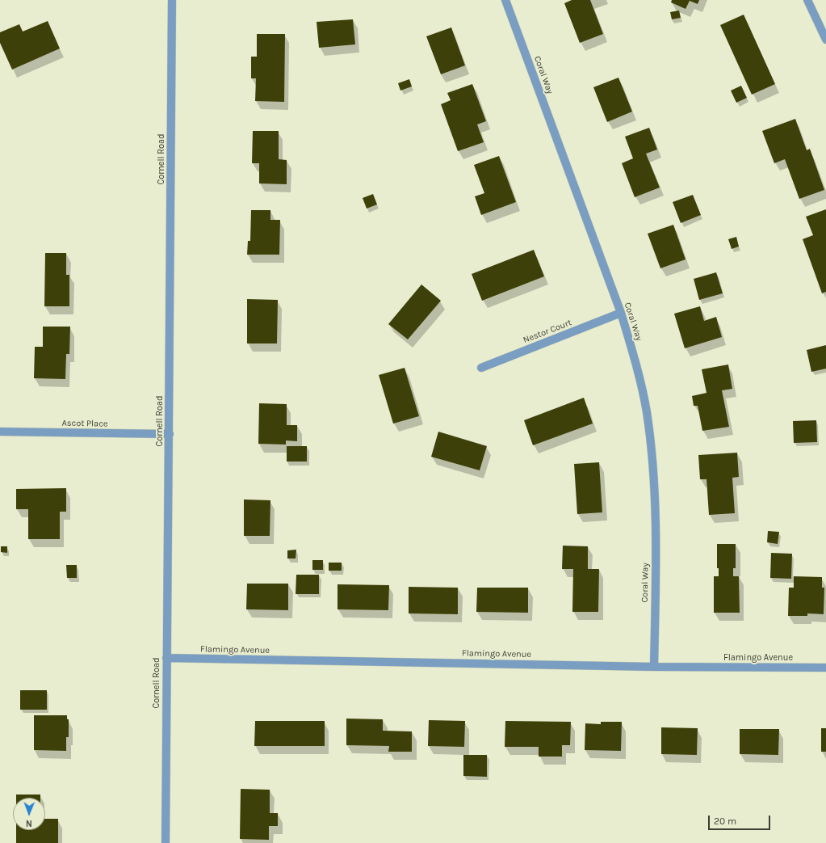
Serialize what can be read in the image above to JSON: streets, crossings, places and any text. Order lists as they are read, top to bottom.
{
  "streets": {
    "street": [
      "Coral Way",
      "Cornell Road",
      "Nestor Court",
      "Ascot Place",
      "Flamingo Avenue"
    ]
  },
  "crossings": [
    ["Coral Way", "Nestor Court"],
    ["Coral Way", "Flamingo Avenue"],
    ["Cornell Road", "Ascot Place"],
    ["Cornell Road", "Flamingo Avenue"]
  ],
  "scale_bar": "20 m",
  "north": "bottom"
}
